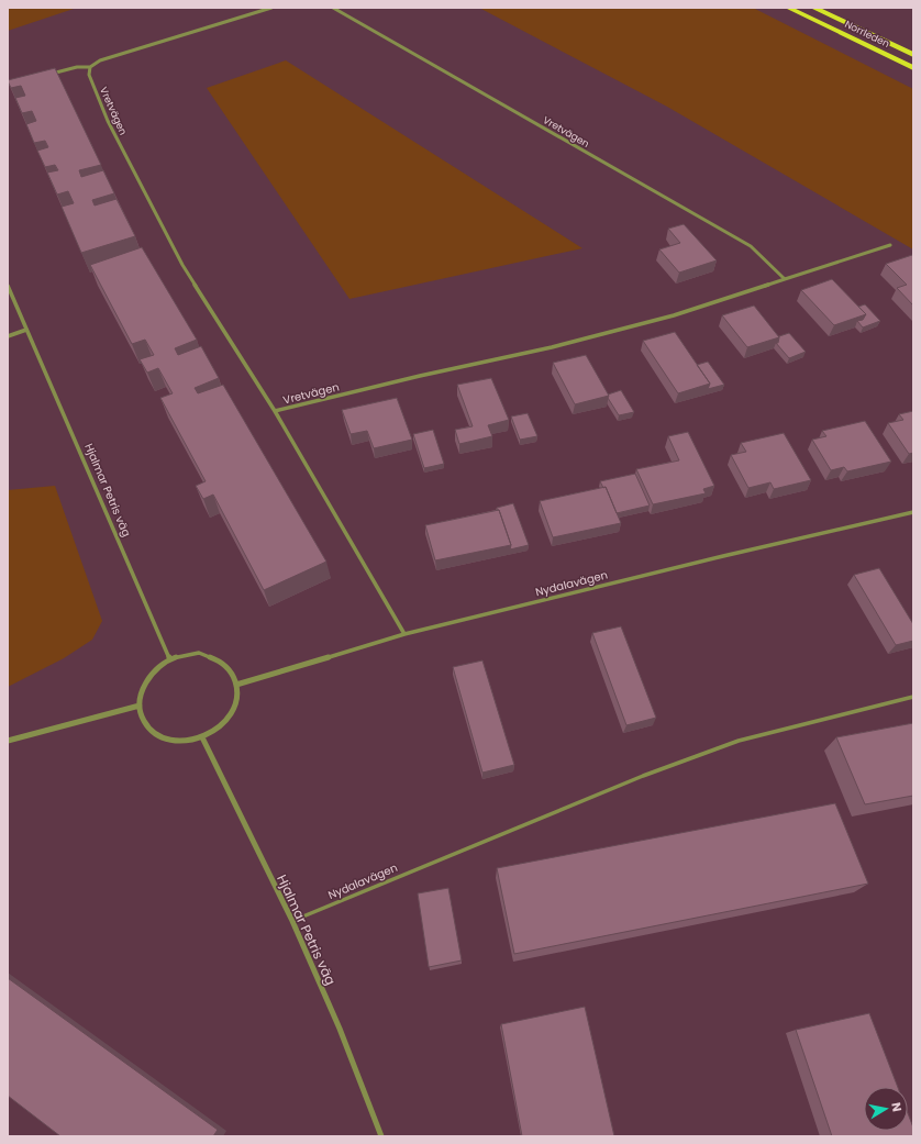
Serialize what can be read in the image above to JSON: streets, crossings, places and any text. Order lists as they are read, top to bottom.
{
  "streets": {
    "highway": ["Norrleden"],
    "street": ["Vretvägen", "Hjalmar Petris väg", "Nydalavägen"]
  },
  "crossings": [
    ["Vretvägen", "Nydalavägen"],
    ["Hjalmar Petris väg", "Nydalavägen"]
  ],
  "north": "right"
}
